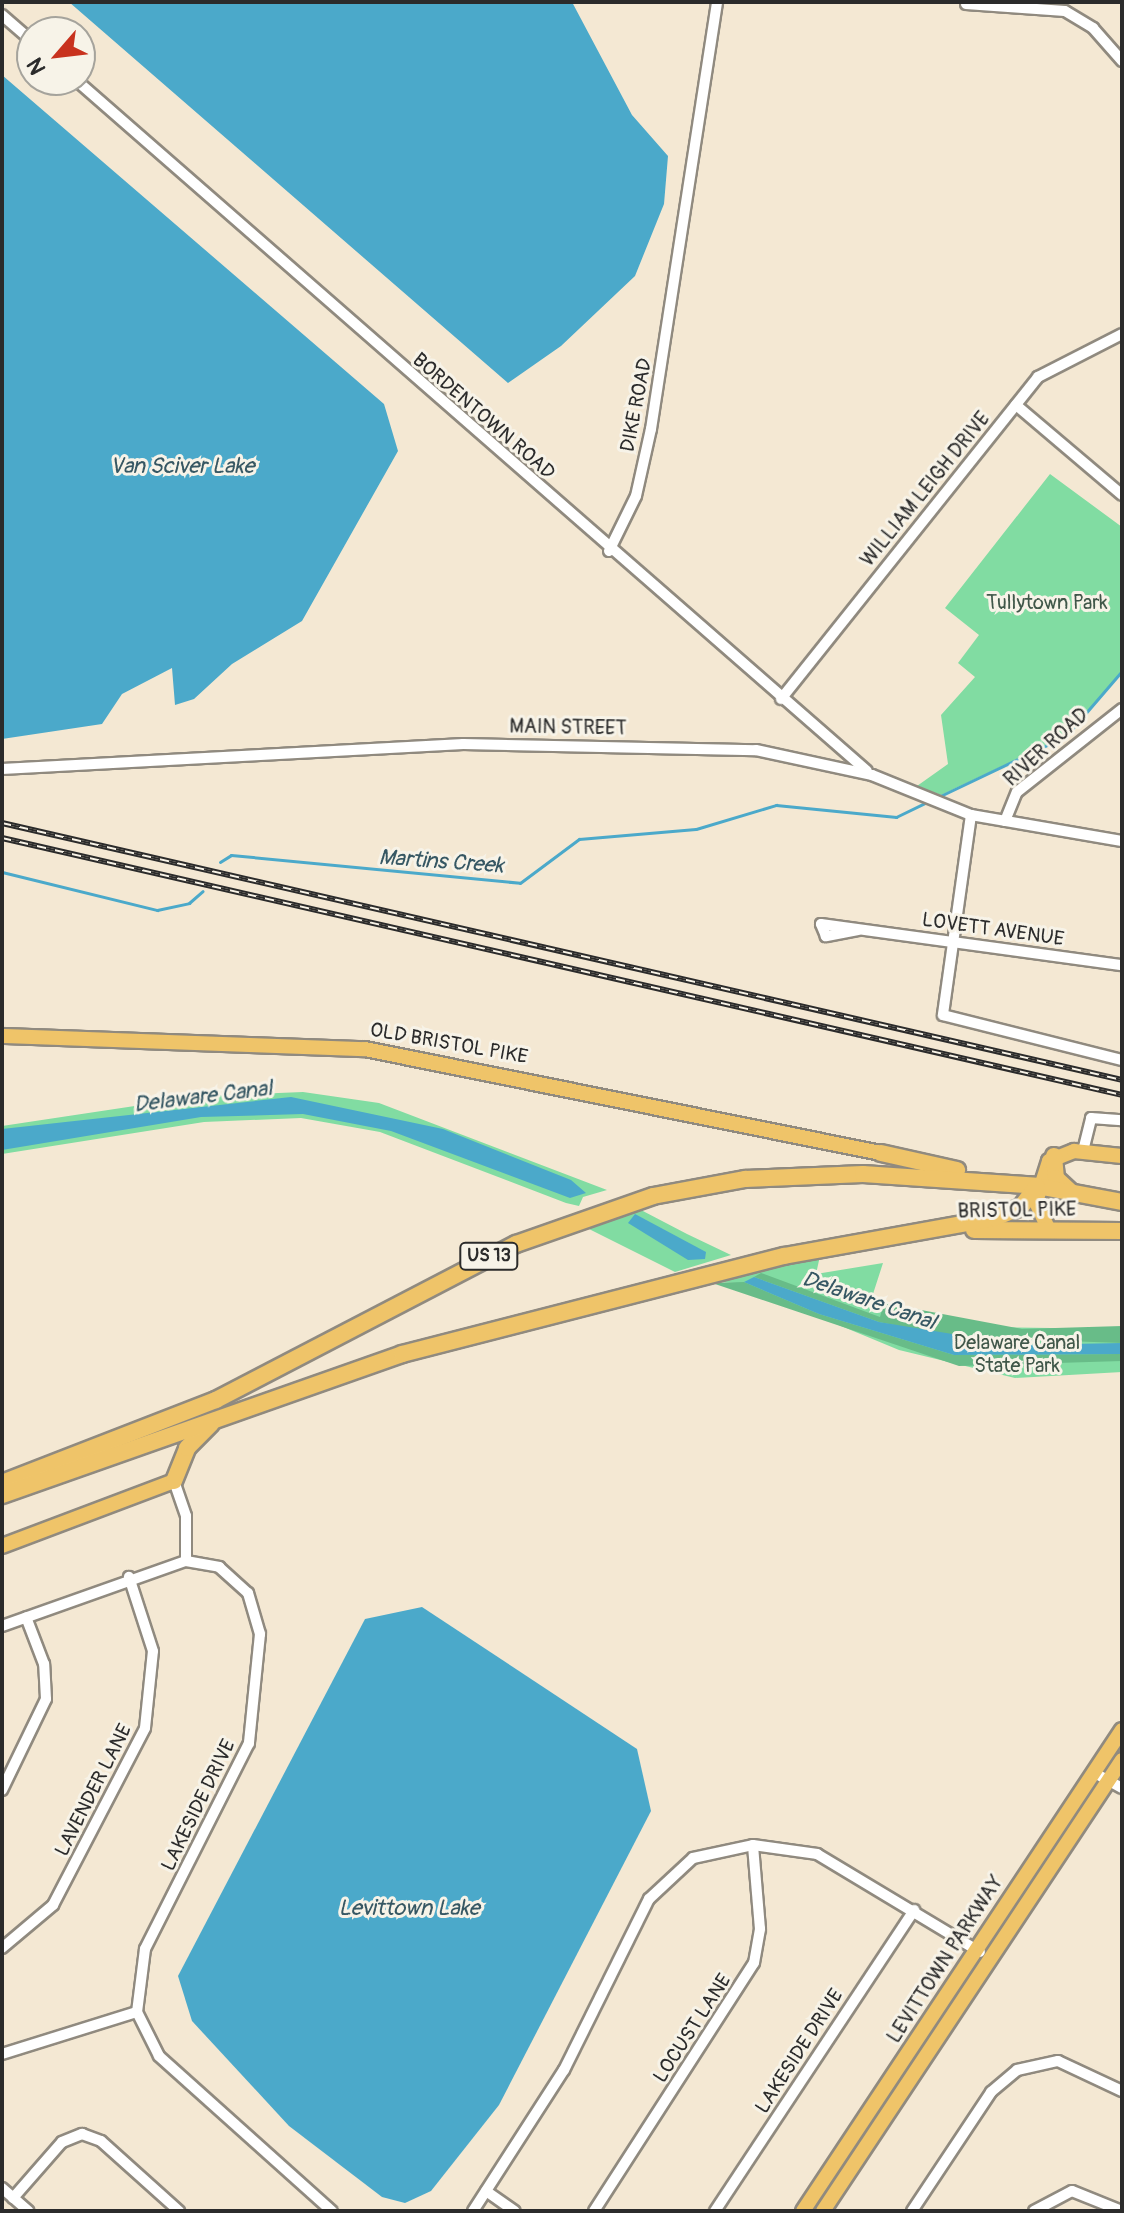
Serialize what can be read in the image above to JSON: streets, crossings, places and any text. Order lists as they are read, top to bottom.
{
  "streets": {
    "highway": ["BRISTOL PIKE", "US 13"],
    "main road": ["OLD BRISTOL PIKE", "LEVITTOWN PARKWAY"],
    "street": [
      "DIKE ROAD",
      "BORDENTOWN ROAD",
      "WILLIAM LEIGH DRIVE",
      "MAIN STREET",
      "RIVER ROAD",
      "LOVETT AVENUE",
      "LAVENDER LANE",
      "LAKESIDE DRIVE",
      "LOCUST LANE"
    ]
  },
  "crossings": [
    ["DIKE ROAD", "BORDENTOWN ROAD"],
    ["BORDENTOWN ROAD", "WILLIAM LEIGH DRIVE"],
    ["BORDENTOWN ROAD", "MAIN STREET"],
    ["MAIN STREET", "RIVER ROAD"],
    ["BRISTOL PIKE", "US 13"]
  ],
  "water": [
    "Van Sciver Lake",
    "Martins Creek",
    "Delaware Canal",
    "Levittown Lake"
  ],
  "parks": ["Tullytown Park", "Delaware Canal State Park"],
  "north": "bottom left"
}
